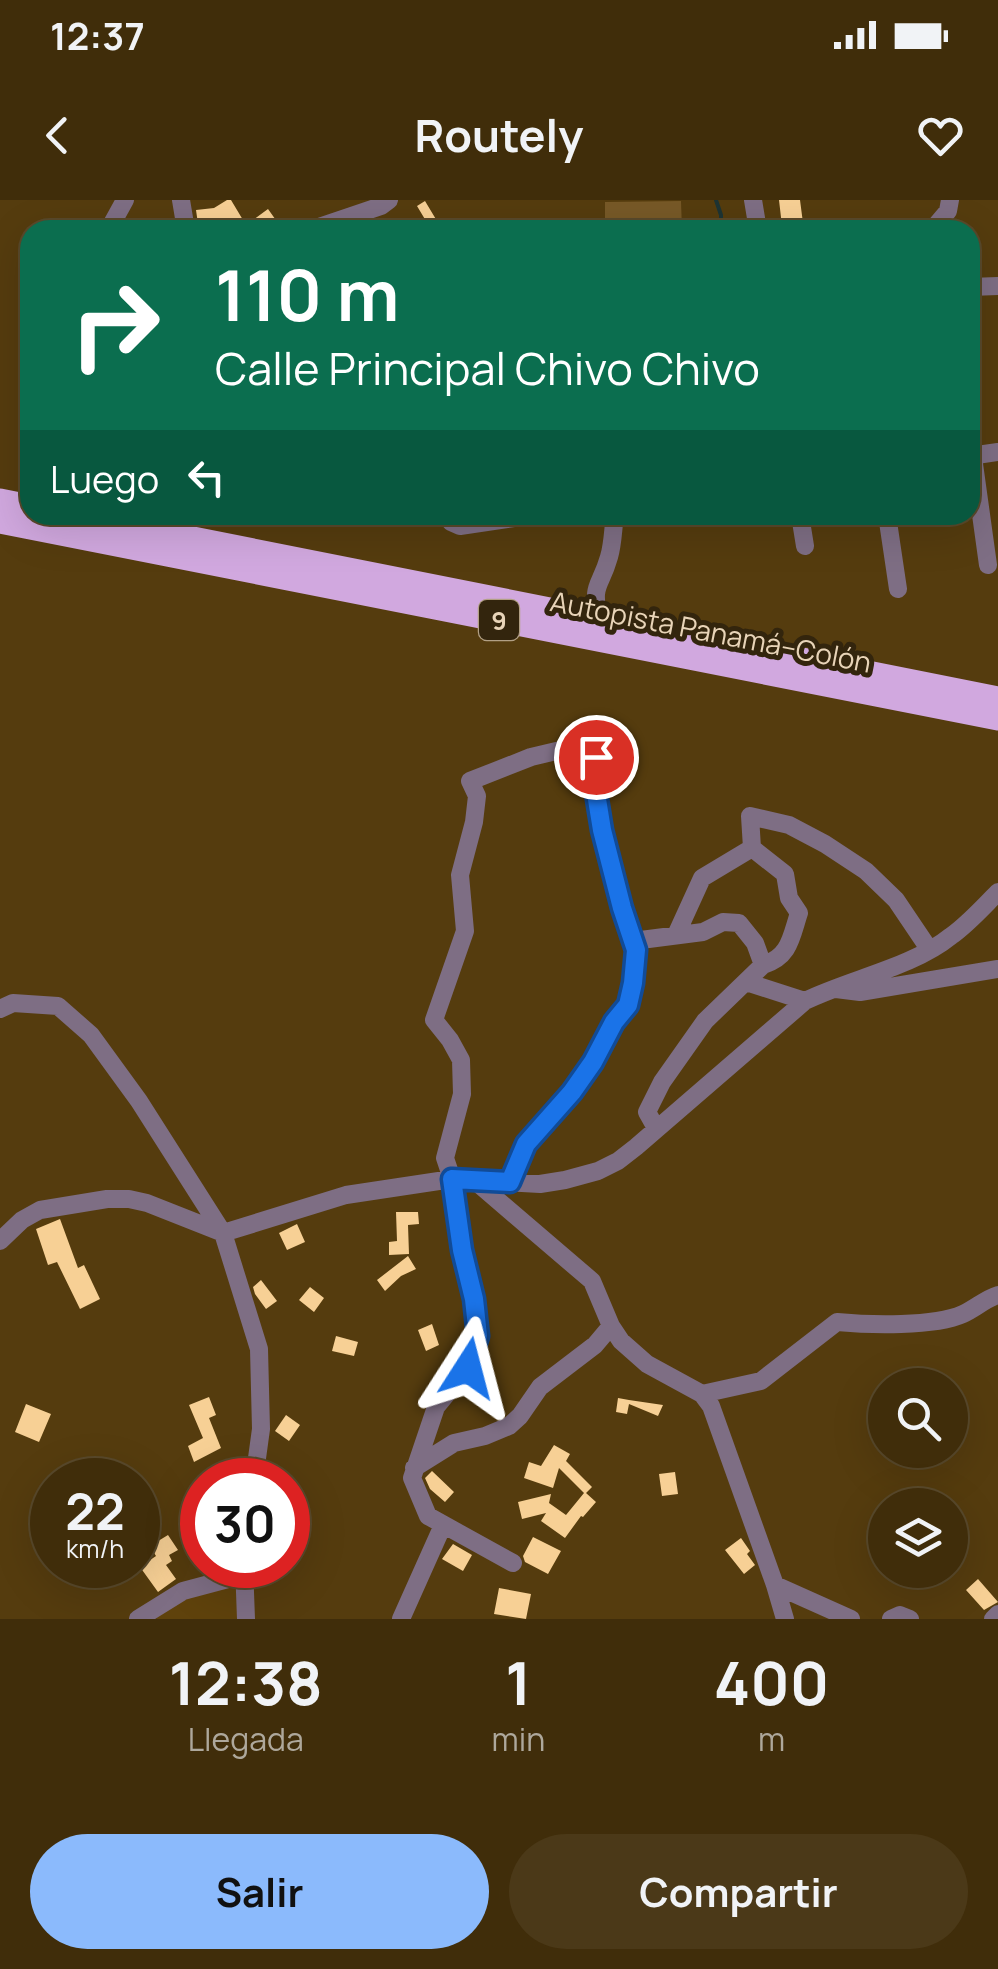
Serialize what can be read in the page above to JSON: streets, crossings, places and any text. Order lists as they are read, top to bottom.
{
  "streets": {
    "highway": ["9", "Autopista Panamá–Colón"]
  },
  "page": {
    "status": "12:37",
    "header": "Routely",
    "turn": ["110 m", "Calle Principal Chivo Chivo"],
    "then": "Luego",
    "speed": "22 km/h",
    "limit": "30",
    "eta": [
      "12:38",
      "Llegada",
      "1",
      "min",
      "400",
      "m"
    ],
    "buttons": ["Salir", "Compartir"]
  }
}
